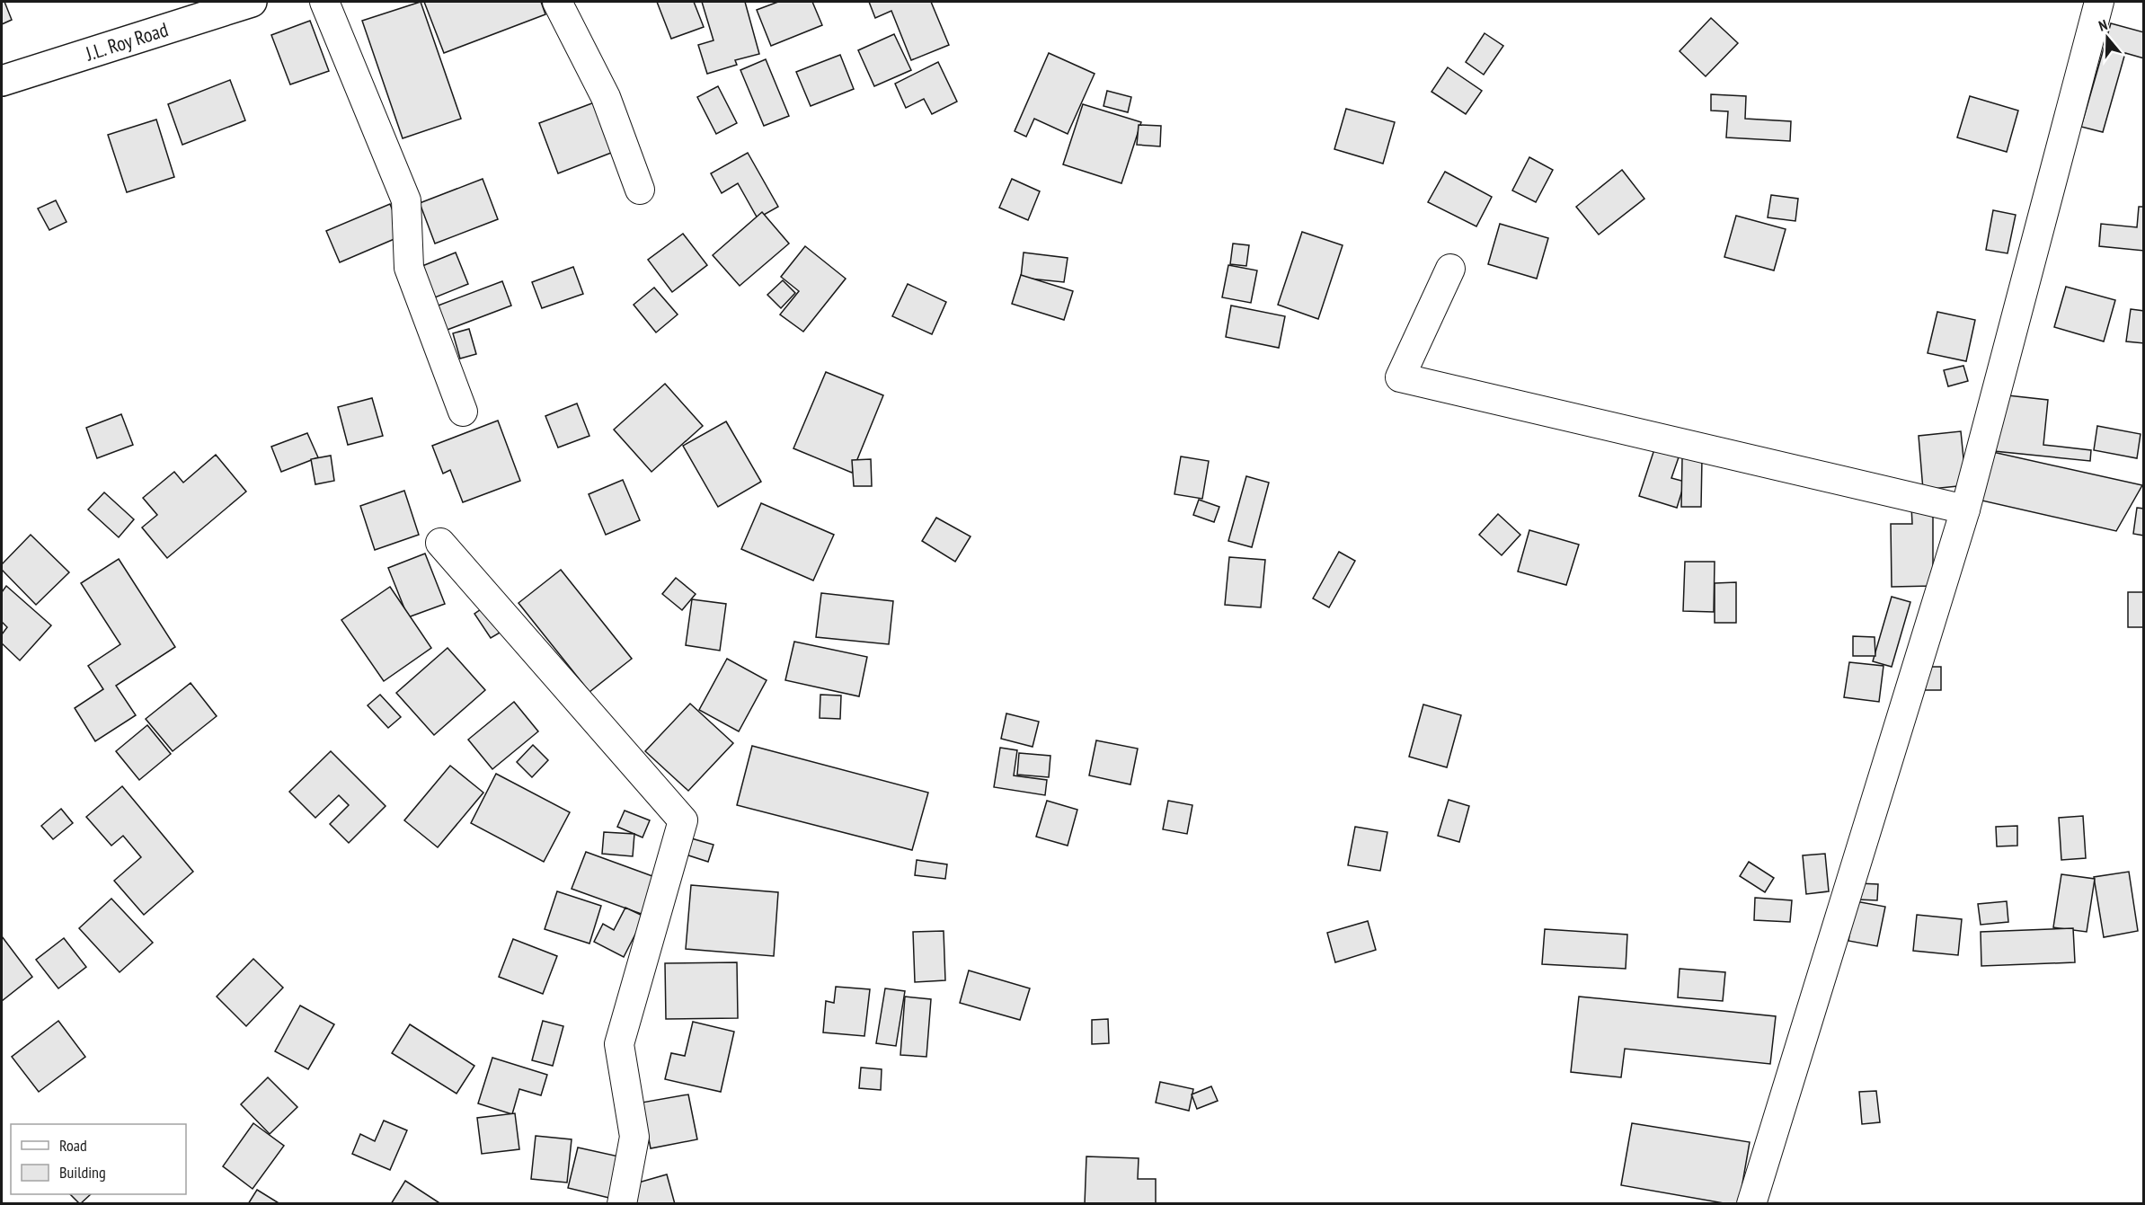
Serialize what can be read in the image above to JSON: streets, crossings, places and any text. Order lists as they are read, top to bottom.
{
  "streets": {
    "main road": ["J.L. Roy Road"]
  },
  "legend": ["Road", "Building"],
  "north": "top"
}
